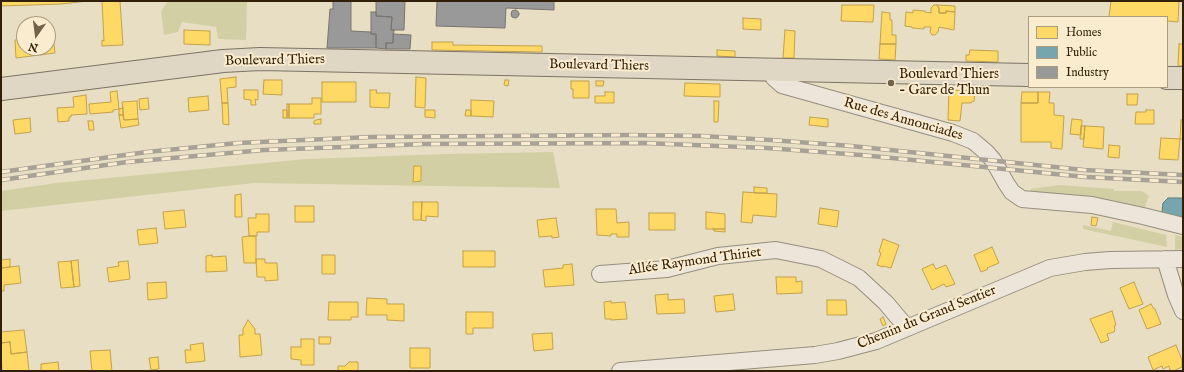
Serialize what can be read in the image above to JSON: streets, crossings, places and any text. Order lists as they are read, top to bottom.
{
  "streets": {
    "main road": ["Boulevard Thiers"],
    "street": ["Rue des Annonciades", "Allée Raymond Thiriet", "Chemin du Grand Sentier"]
  },
  "crossings": [
    ["Boulevard Thiers", "Rue des Annonciades"],
    ["Allée Raymond Thiriet", "Chemin du Grand Sentier"]
  ],
  "places": ["Boulevard Thiers - Gare de Thun"],
  "legend": ["Homes", "Public", "Industry"],
  "north": "bottom"
}
